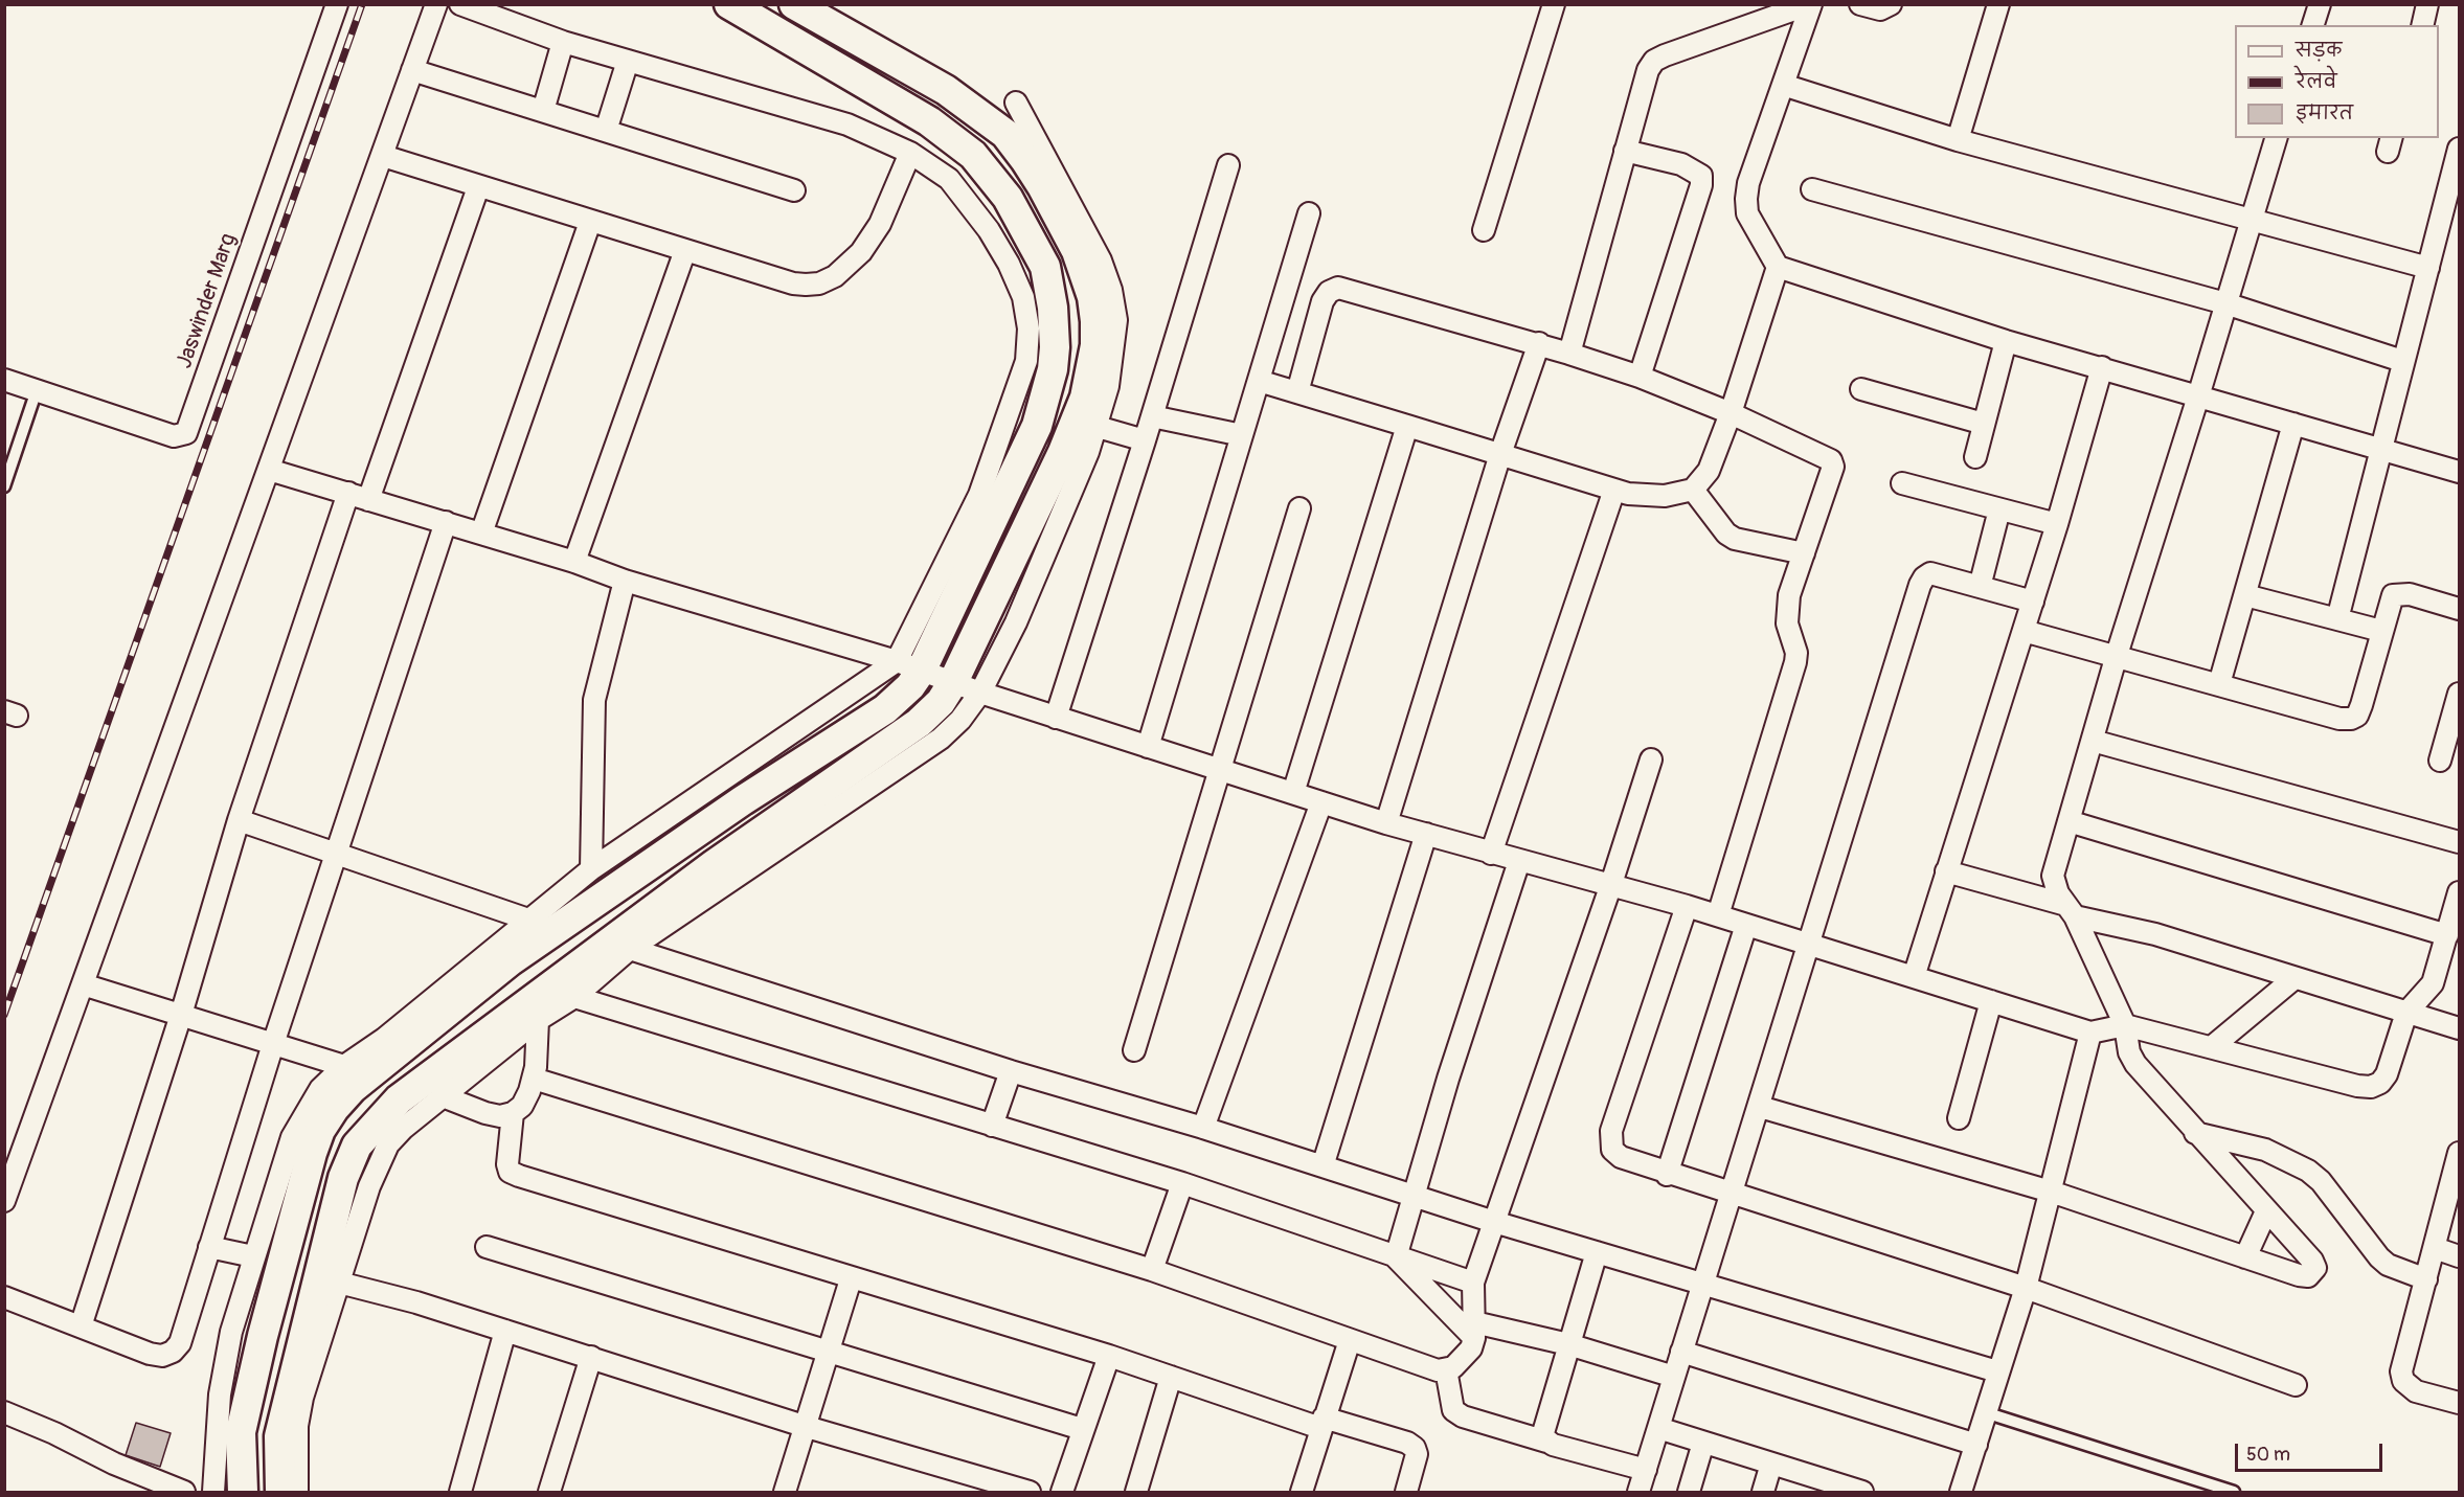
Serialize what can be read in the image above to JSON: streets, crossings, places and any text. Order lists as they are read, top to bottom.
{
  "streets": {
    "street": ["Jaswinder Marg"]
  },
  "legend": ["सड़क", "रेलवे", "इमारत"],
  "scale_bar": "50 m"
}
